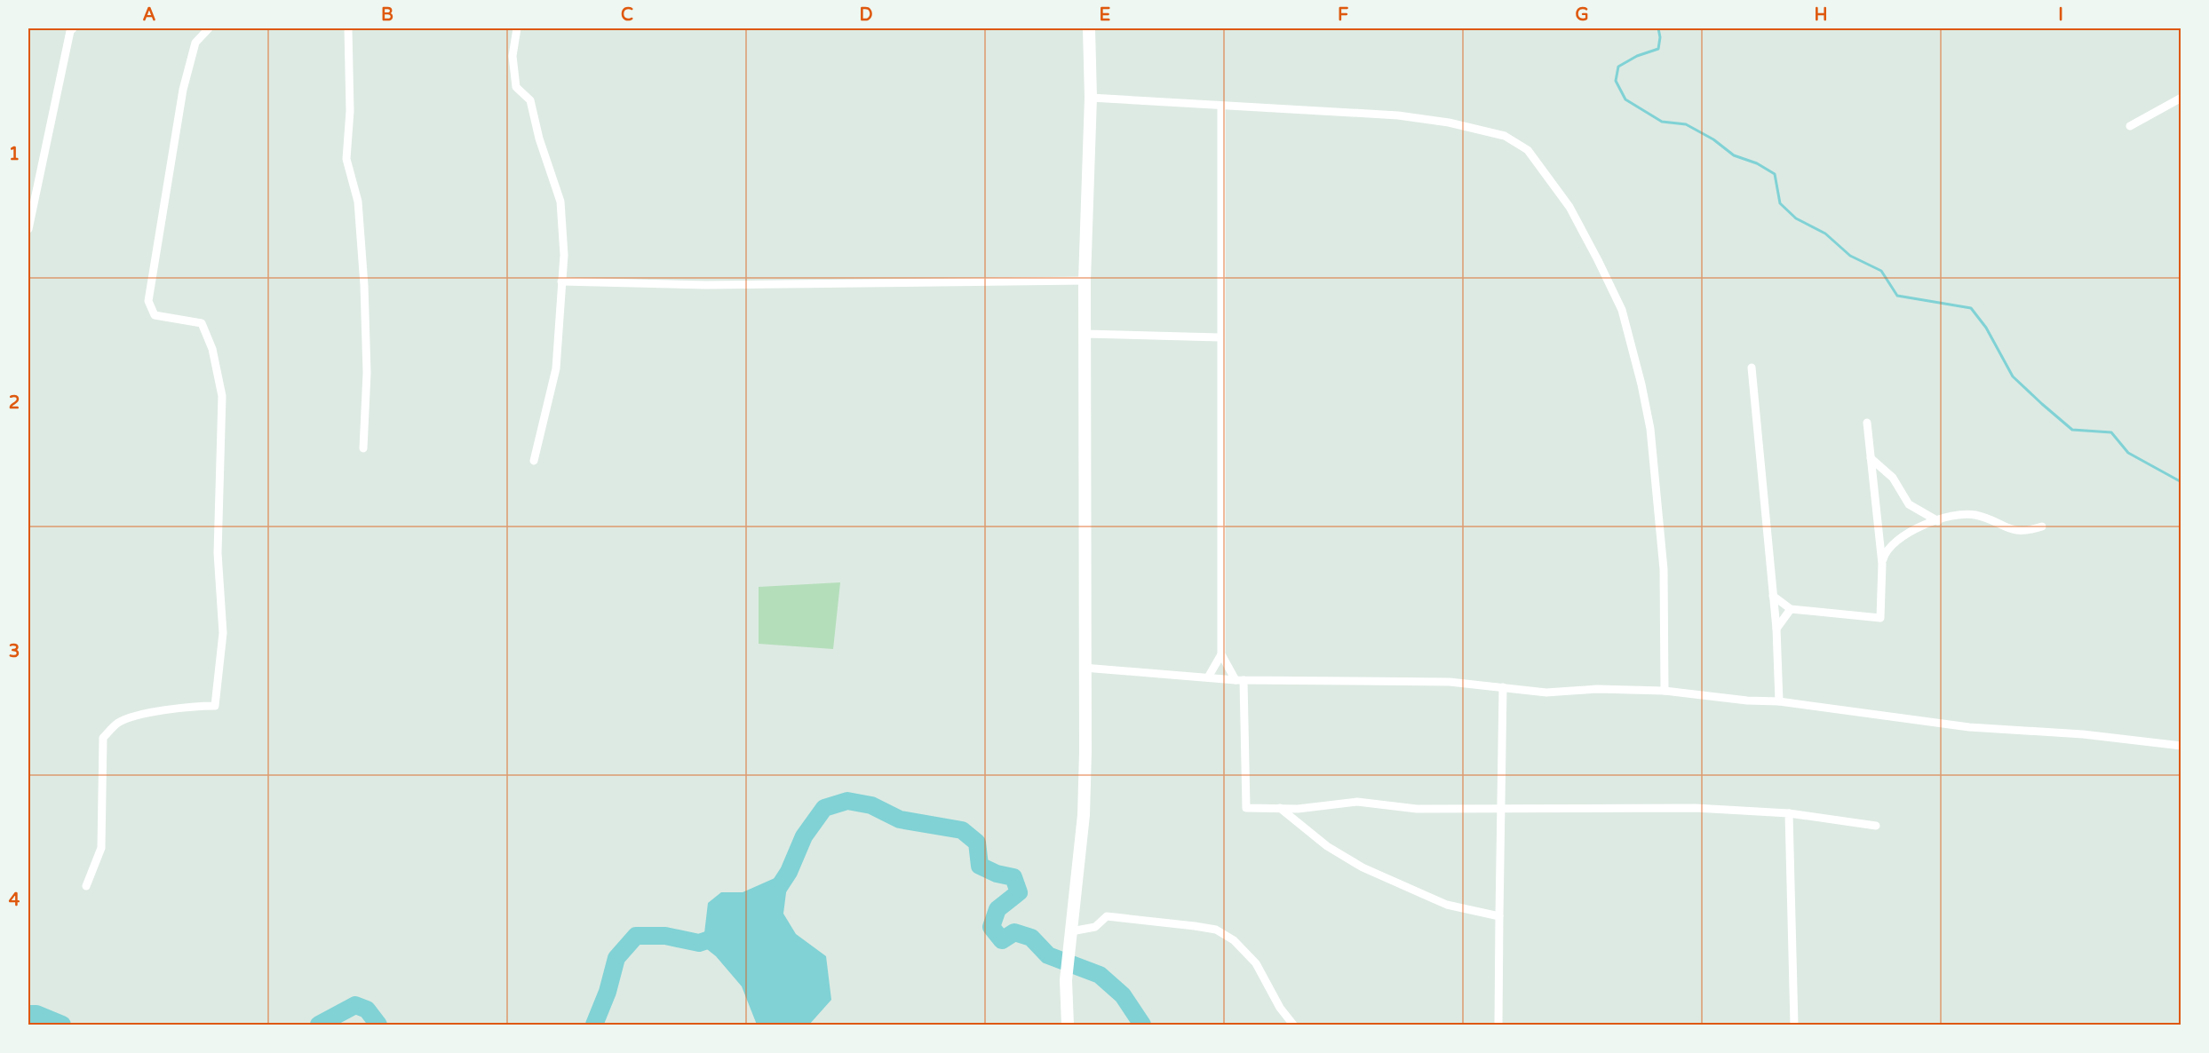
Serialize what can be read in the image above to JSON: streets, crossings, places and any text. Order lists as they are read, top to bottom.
{
  "grid": {
    "columns": [
      "A",
      "B",
      "C",
      "D",
      "E",
      "F",
      "G",
      "H",
      "I"
    ],
    "rows": [
      "1",
      "2",
      "3",
      "4"
    ]
  }
}
